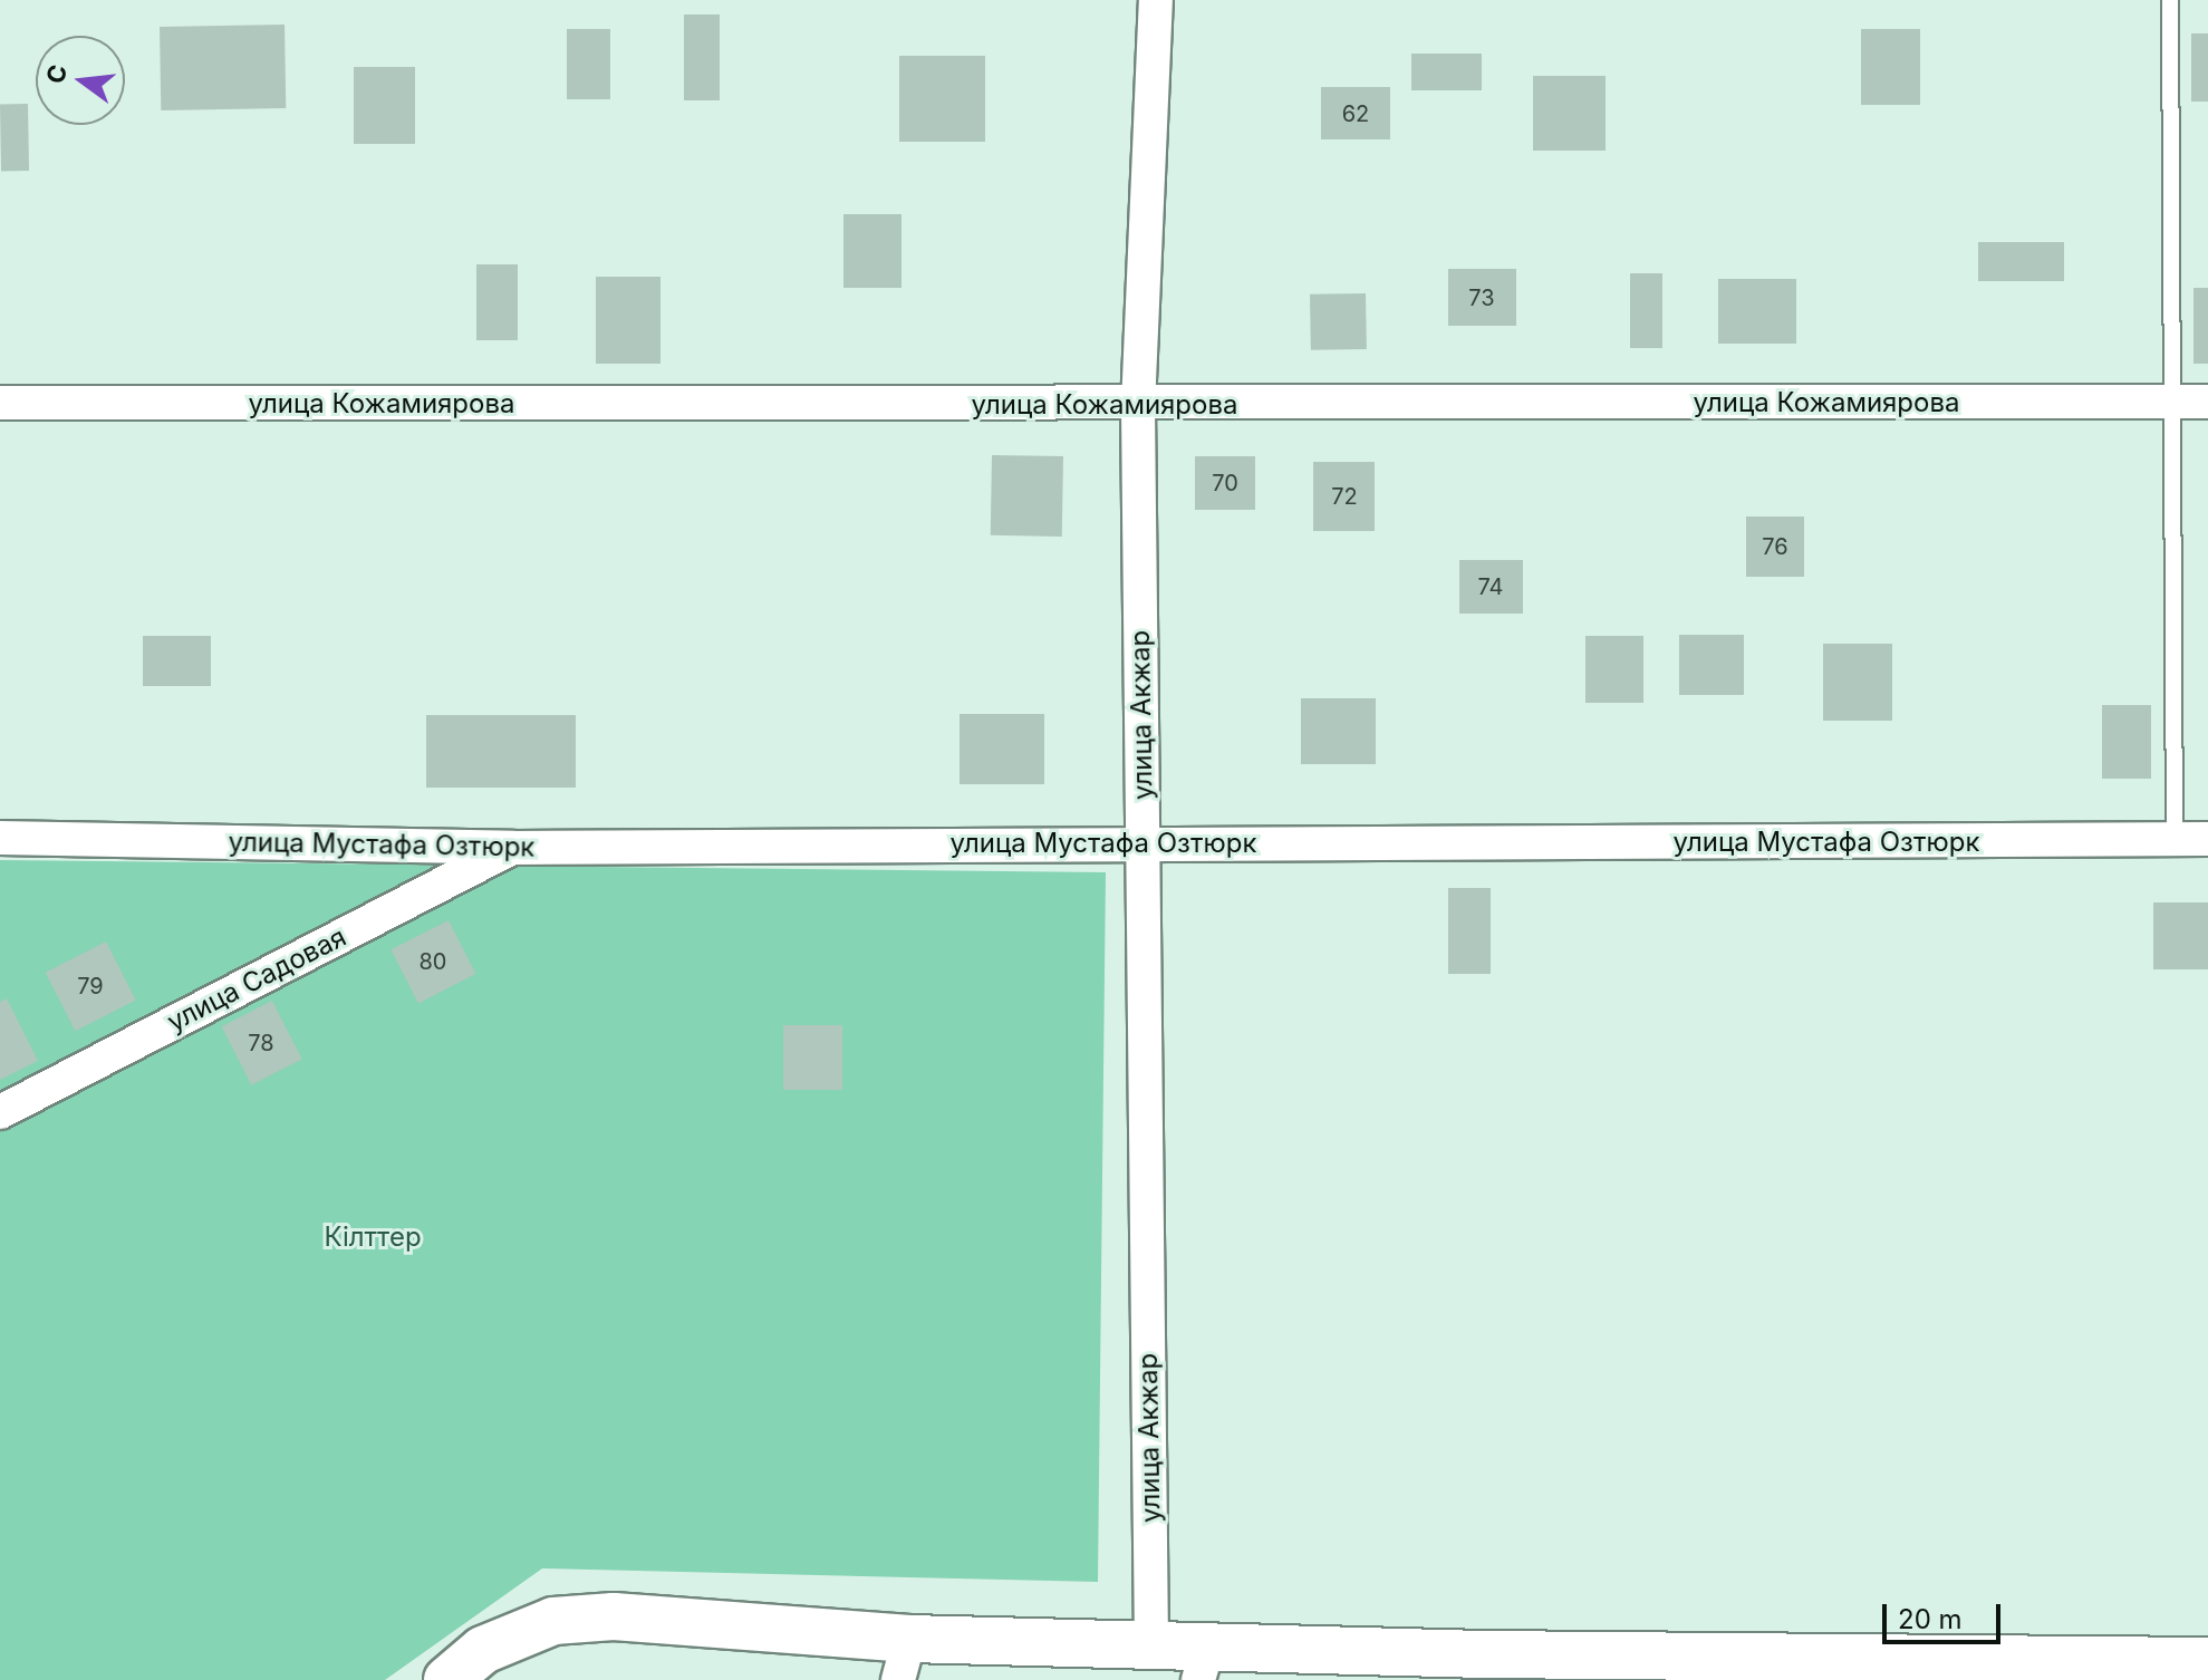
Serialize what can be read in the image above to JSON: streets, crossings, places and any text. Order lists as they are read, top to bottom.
{
  "streets": {
    "street": [
      "улица Кожамиярова",
      "улица Акжар",
      "улица Мустафа Озтюрк",
      "улица Садовая"
    ]
  },
  "crossings": [
    ["улица Кожамиярова", "улица Акжар"],
    ["улица Акжар", "улица Мустафа Озтюрк"],
    ["улица Мустафа Озтюрк", "улица Садовая"]
  ],
  "parks": ["Кілттер"],
  "house_numbers": [
    "62",
    "73",
    "70",
    "72",
    "76",
    "74",
    "80",
    "79",
    "78"
  ],
  "scale_bar": "20 m",
  "north": "left"
}
